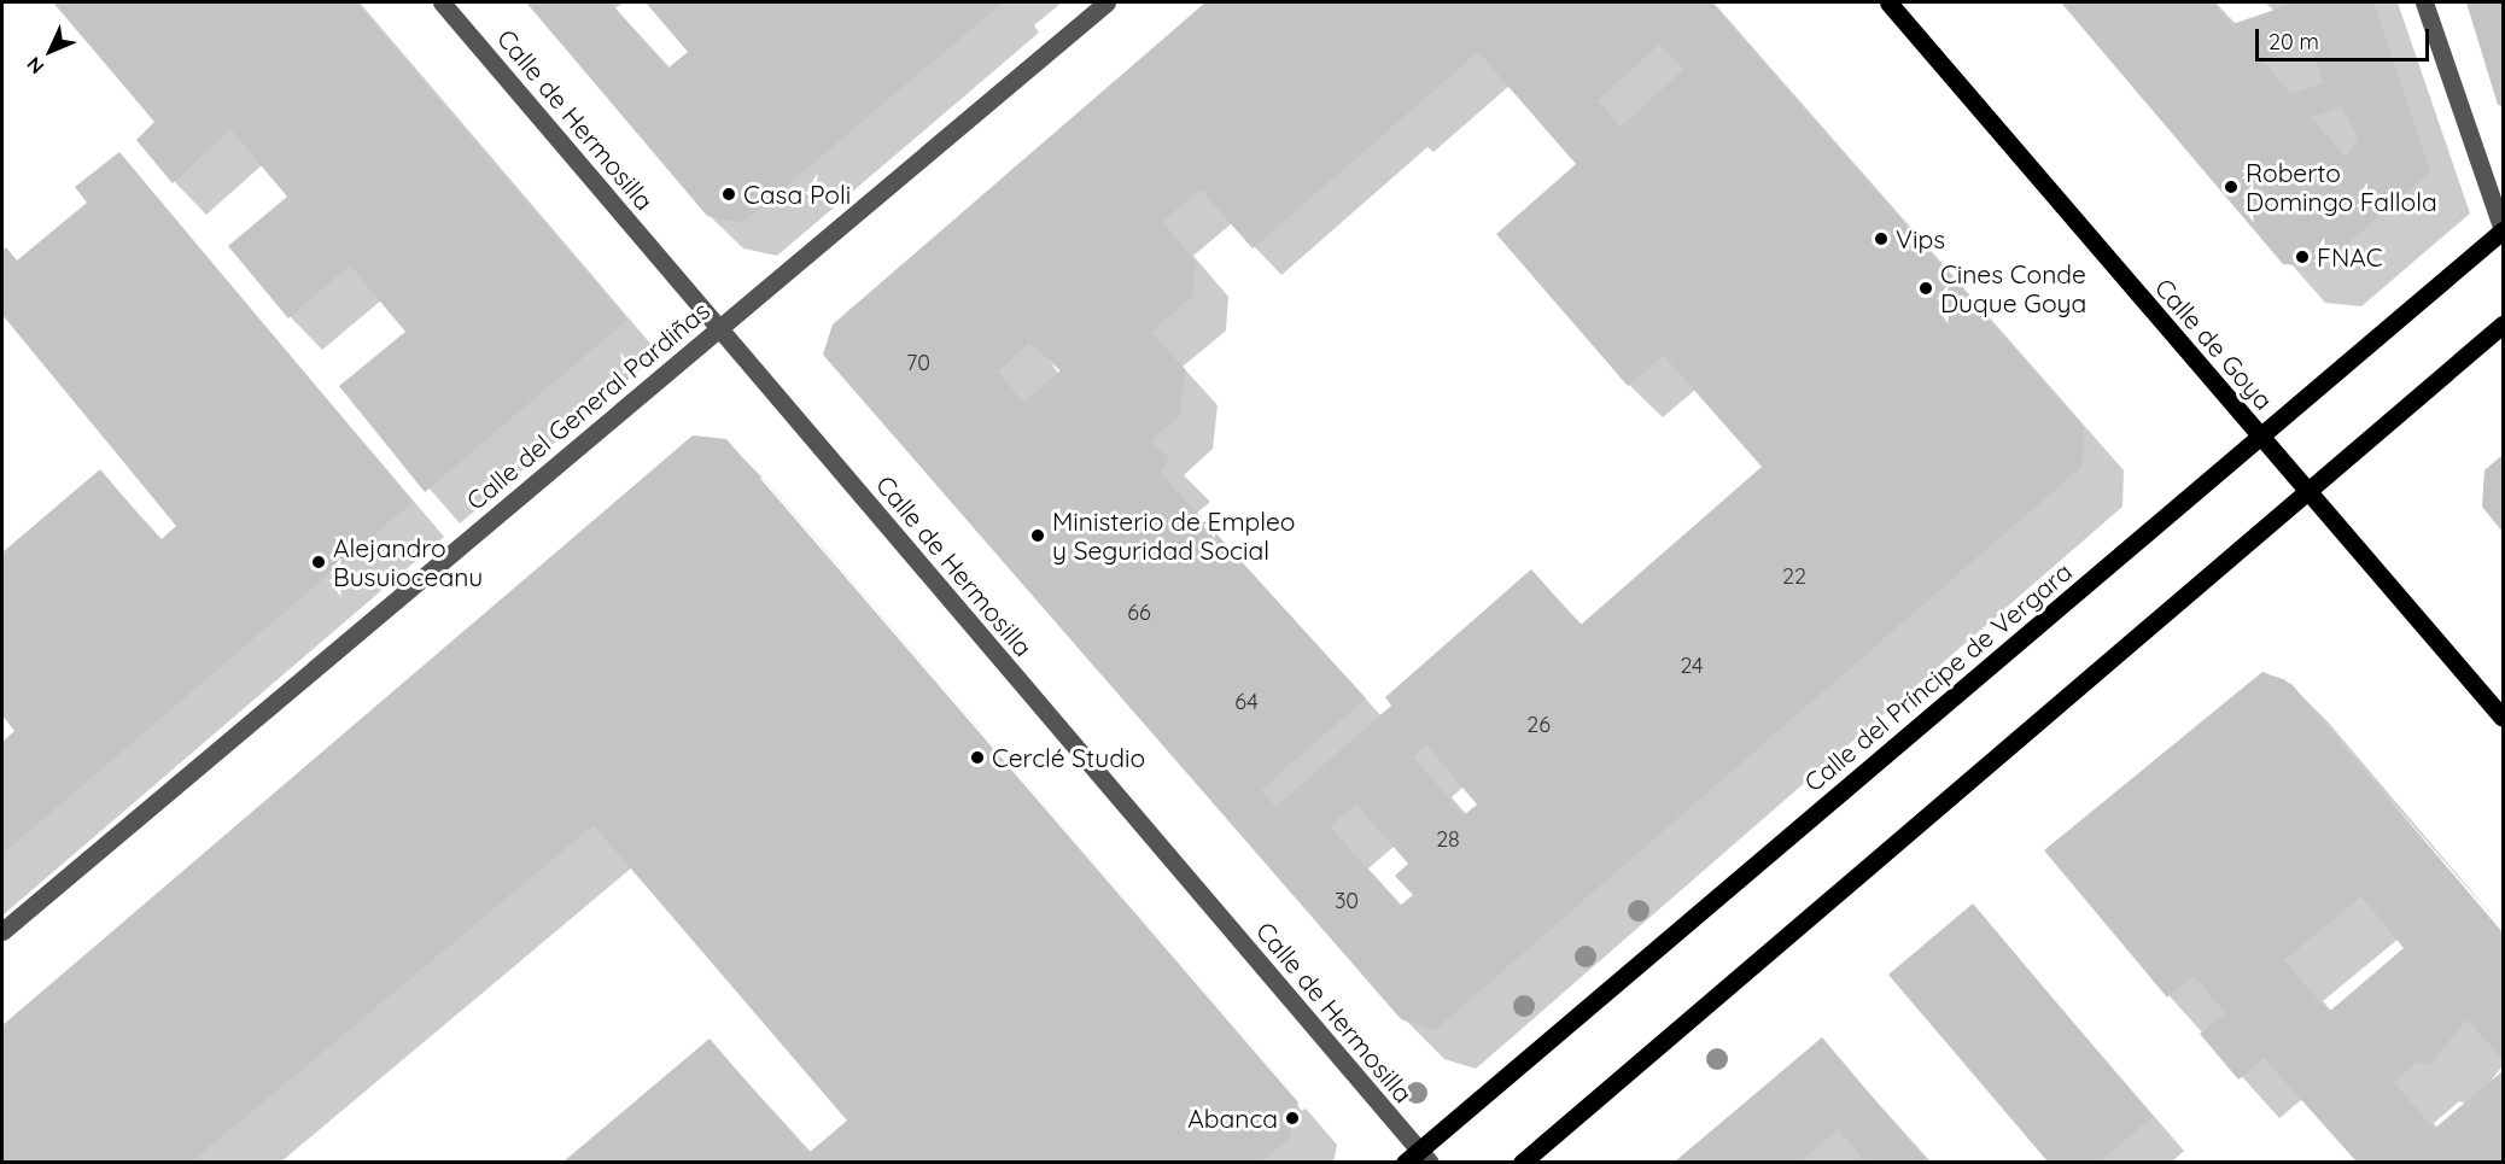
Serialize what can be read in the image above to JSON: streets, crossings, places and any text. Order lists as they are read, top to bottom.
{
  "streets": {
    "main road": ["Calle de Goya", "Calle del Príncipe de Vergara"],
    "street": ["Calle de Hermosilla", "Calle del General Pardiñas"]
  },
  "crossings": [
    ["Calle de Hermosilla", "Calle del General Pardiñas"],
    ["Calle de Hermosilla", "Calle del Príncipe de Vergara"],
    ["Calle de Goya", "Calle del Príncipe de Vergara"]
  ],
  "places": [
    "Roberto Domingo Fallola",
    "Casa Poli",
    "Vips",
    "FNAC",
    "Cines Conde Duque Goya",
    "Ministerio de Empleo y Seguridad Social",
    "Alejandro Busuioceanu",
    "Cerclé Studio",
    "Abanca"
  ],
  "house_numbers": [
    "70",
    "22",
    "66",
    "24",
    "64",
    "26",
    "28",
    "30"
  ],
  "scale_bar": "20 m",
  "north": "bottom left"
}
